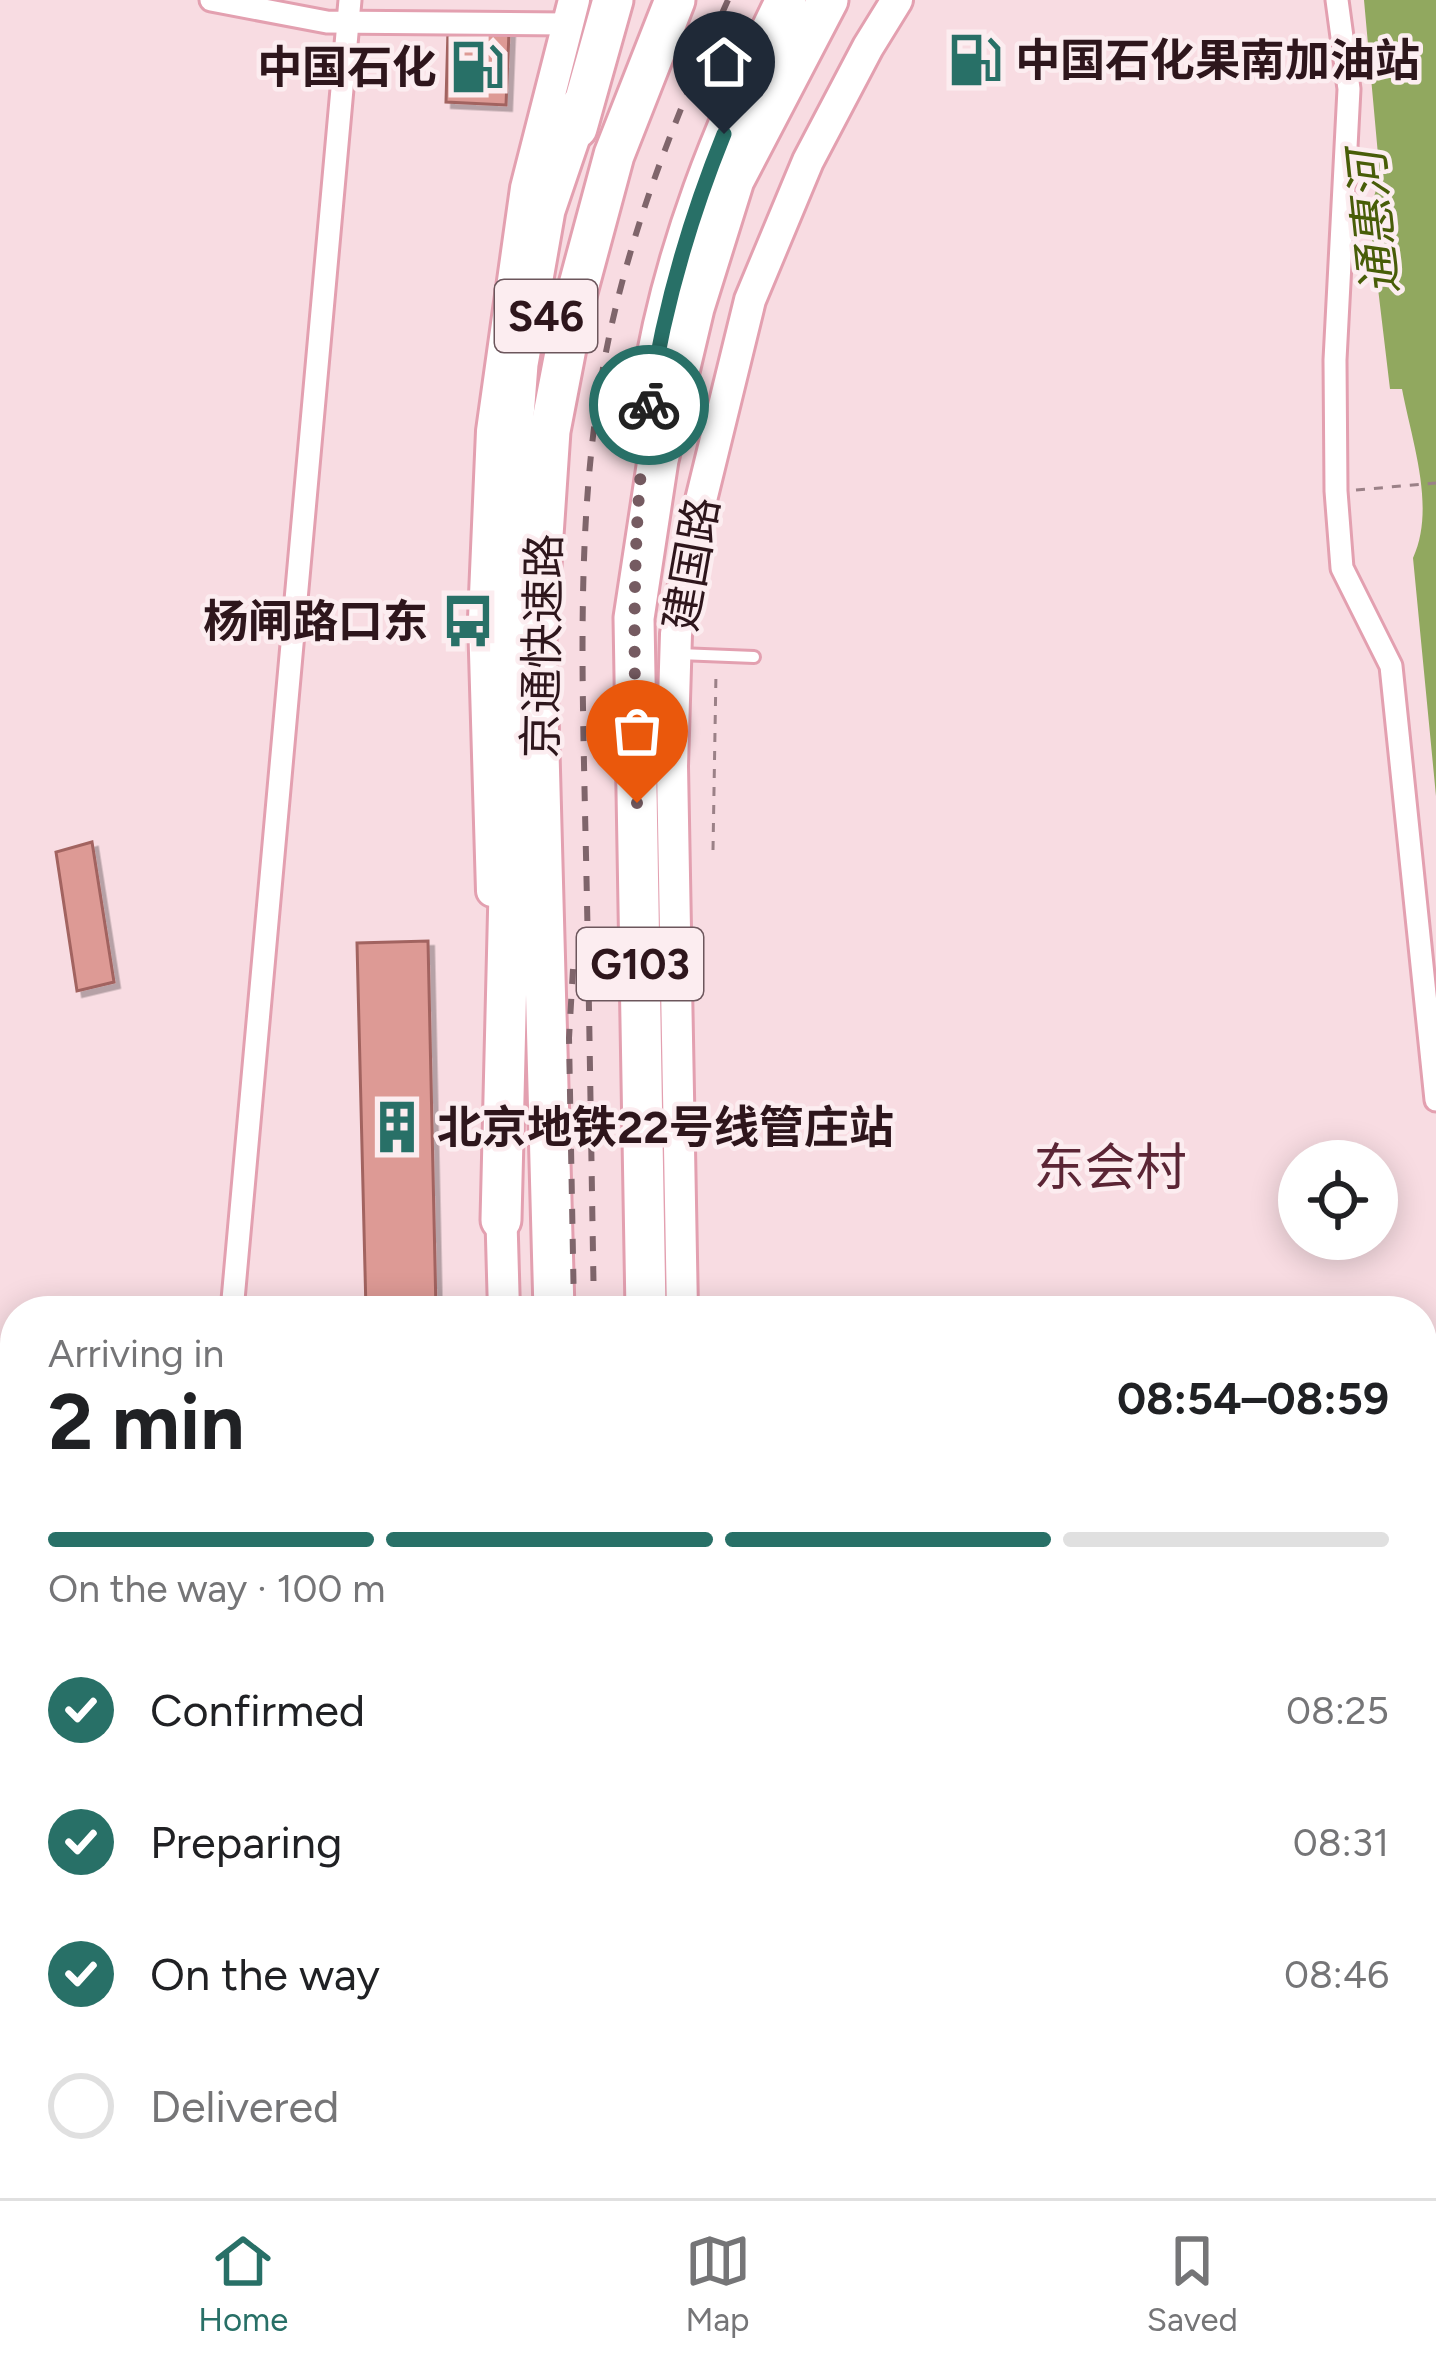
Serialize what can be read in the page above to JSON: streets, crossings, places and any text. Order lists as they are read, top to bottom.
{
  "streets": {
    "highway": ["S46", "京通快速路", "G103"],
    "main road": ["建国路"]
  },
  "crossings": [
    ["S46", "京通快速路"]
  ],
  "districts": ["东会村"],
  "water": ["通惠河"],
  "places": {
    "fuel station": ["中国石化果南加油站", "中国石化"],
    "bus stop": ["杨闸路口东"],
    "building": ["北京地铁22号线管庄站"]
  },
  "page": {
    "heading": ["2 min", "Arriving in", "08:54–08:59"],
    "bar": "On the way · 100 m",
    "list": [
      ["Confirmed", "08:25"],
      ["Preparing", "08:31"],
      ["On the way", "08:46"],
      "Delivered"
    ],
    "tabs": ["Home", "Map", "Saved"]
  }
}
